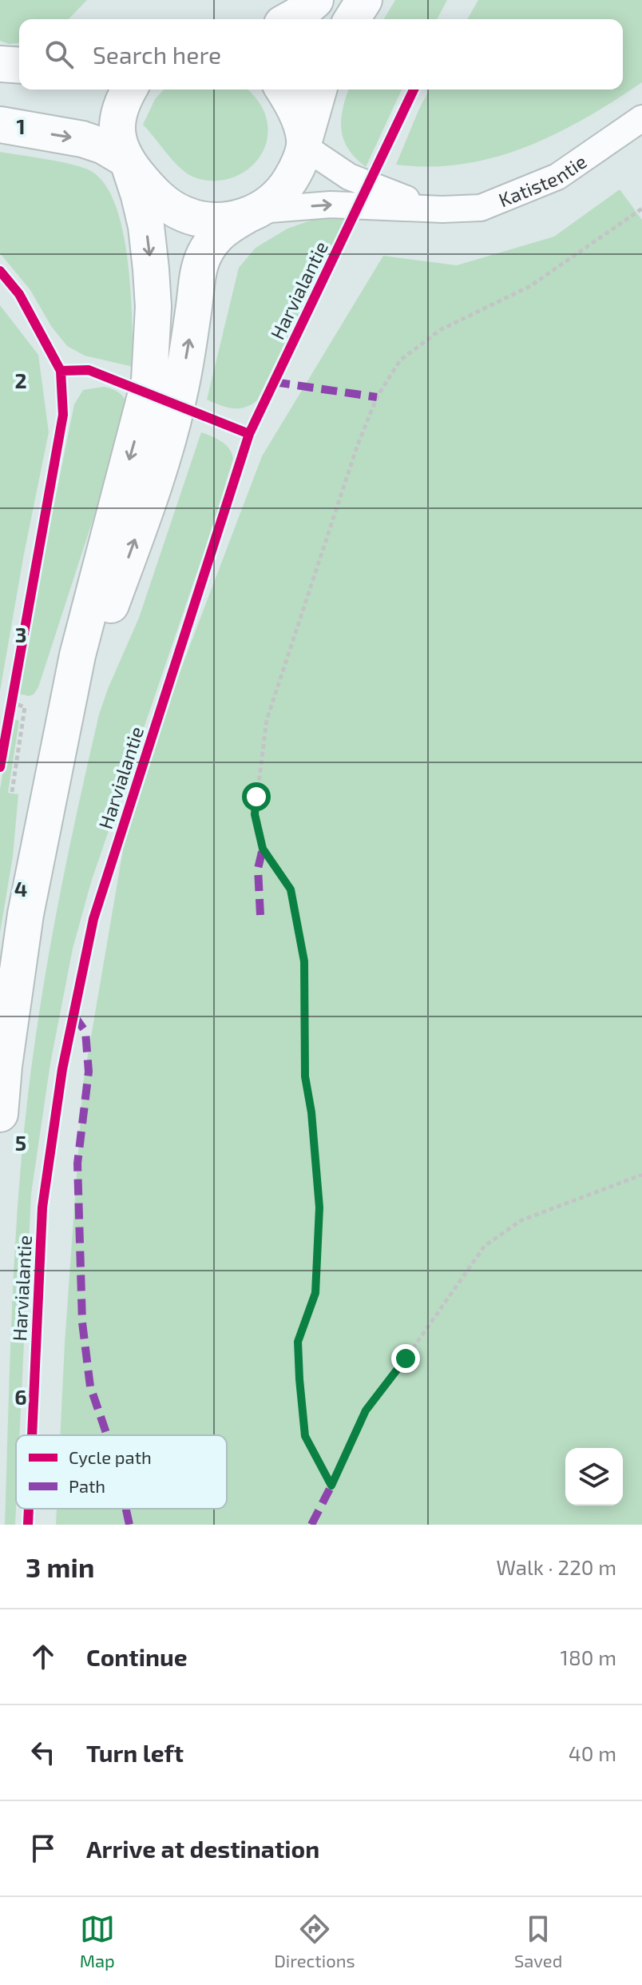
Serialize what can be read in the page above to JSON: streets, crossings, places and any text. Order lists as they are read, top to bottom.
{
  "streets": {
    "street": ["Katistentie"],
    "cycle path": ["Harvialantie"]
  },
  "legend": ["Cycle path", "Path"],
  "page": {
    "search": "Search here",
    "heading": ["3 min", "Walk · 220 m"],
    "list": [
      ["Continue", "180 m"],
      ["Turn left", "40 m"],
      "Arrive at destination"
    ],
    "nav": ["Map", "Directions", "Saved"]
  },
  "grid": {
    "rows": [
      "1",
      "2",
      "3",
      "4",
      "5",
      "6"
    ]
  }
}
